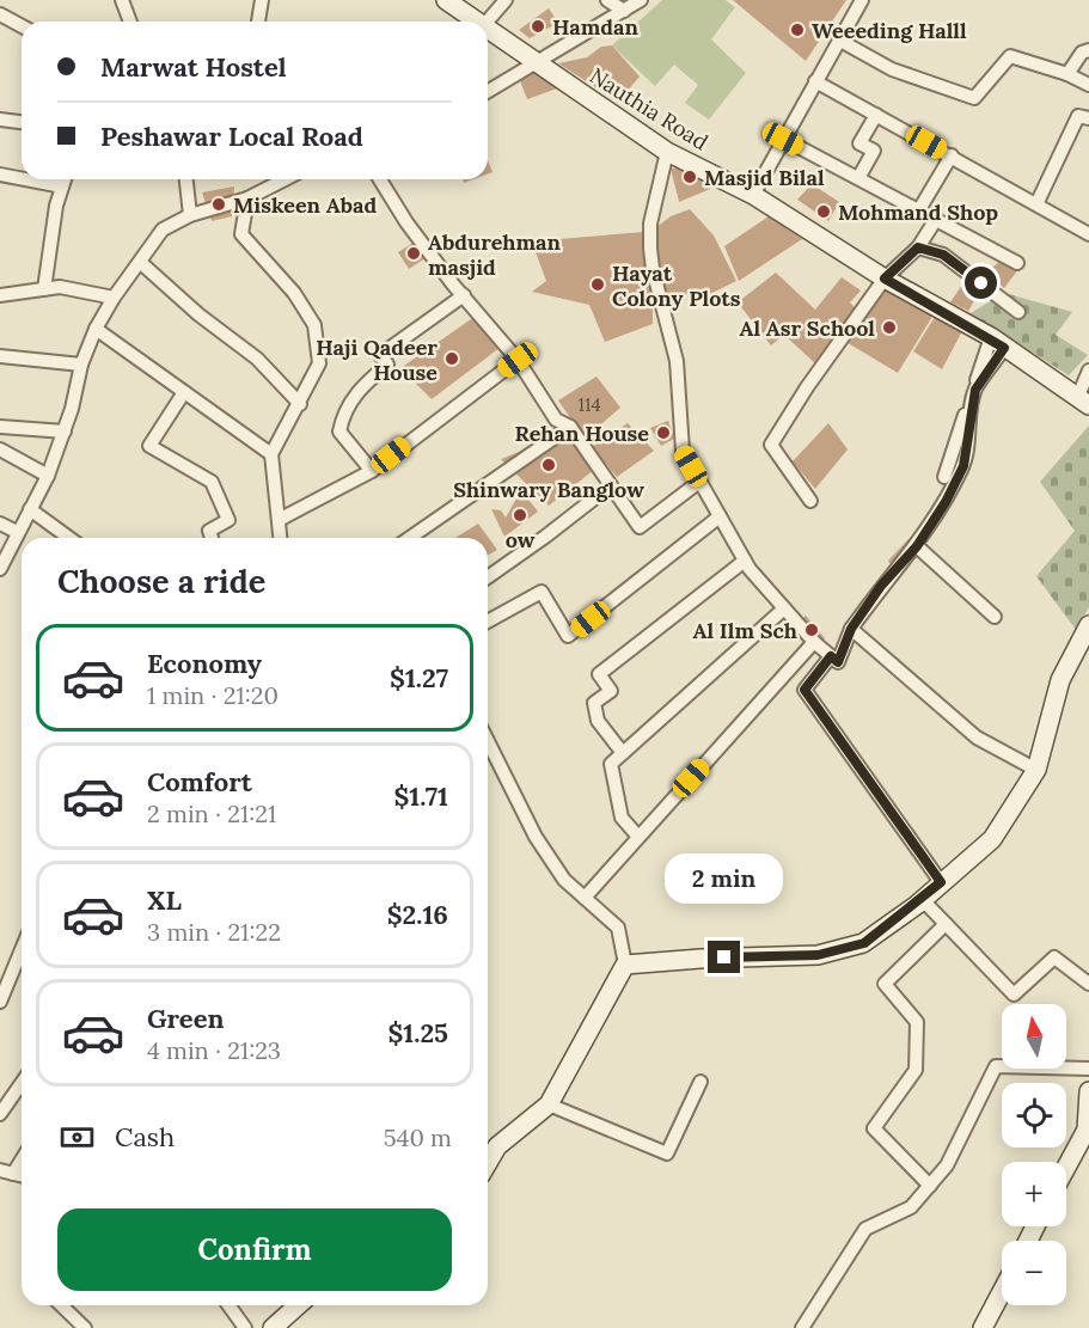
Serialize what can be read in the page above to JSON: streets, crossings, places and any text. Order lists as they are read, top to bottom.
{
  "streets": {
    "street": ["Nauthia Road"]
  },
  "places": [
    "Hamdan",
    "Weeeding Halll",
    "Masjid Bilal",
    "Miskeen Abad",
    "Mohmand Shop",
    "Abdurehman masjid",
    "Hayat Colony Plots",
    "Al Asr School",
    "Haji Qadeer House",
    "Rehan House",
    "Shinwary Banglow",
    "ow",
    "Al Ilm Sch"
  ],
  "house_numbers": ["114"],
  "north": "top",
  "page": {
    "banner": ["Marwat Hostel", "Peshawar Local Road"],
    "heading": "Choose a ride",
    "list": [
      {
        "name": "Economy",
        "note": "1 min · 21:20",
        "value": "$1.27"
      },
      {
        "name": "Comfort",
        "note": "2 min · 21:21",
        "value": "$1.71"
      },
      {
        "name": "XL",
        "note": "3 min · 21:22",
        "value": "$2.16"
      },
      {
        "name": "Green",
        "note": "4 min · 21:23",
        "value": "$1.25"
      }
    ],
    "bubble": "2 min",
    "map_buttons": ["+", "−"],
    "pay": ["Cash", "540 m"],
    "buttons": "Confirm"
  }
}
